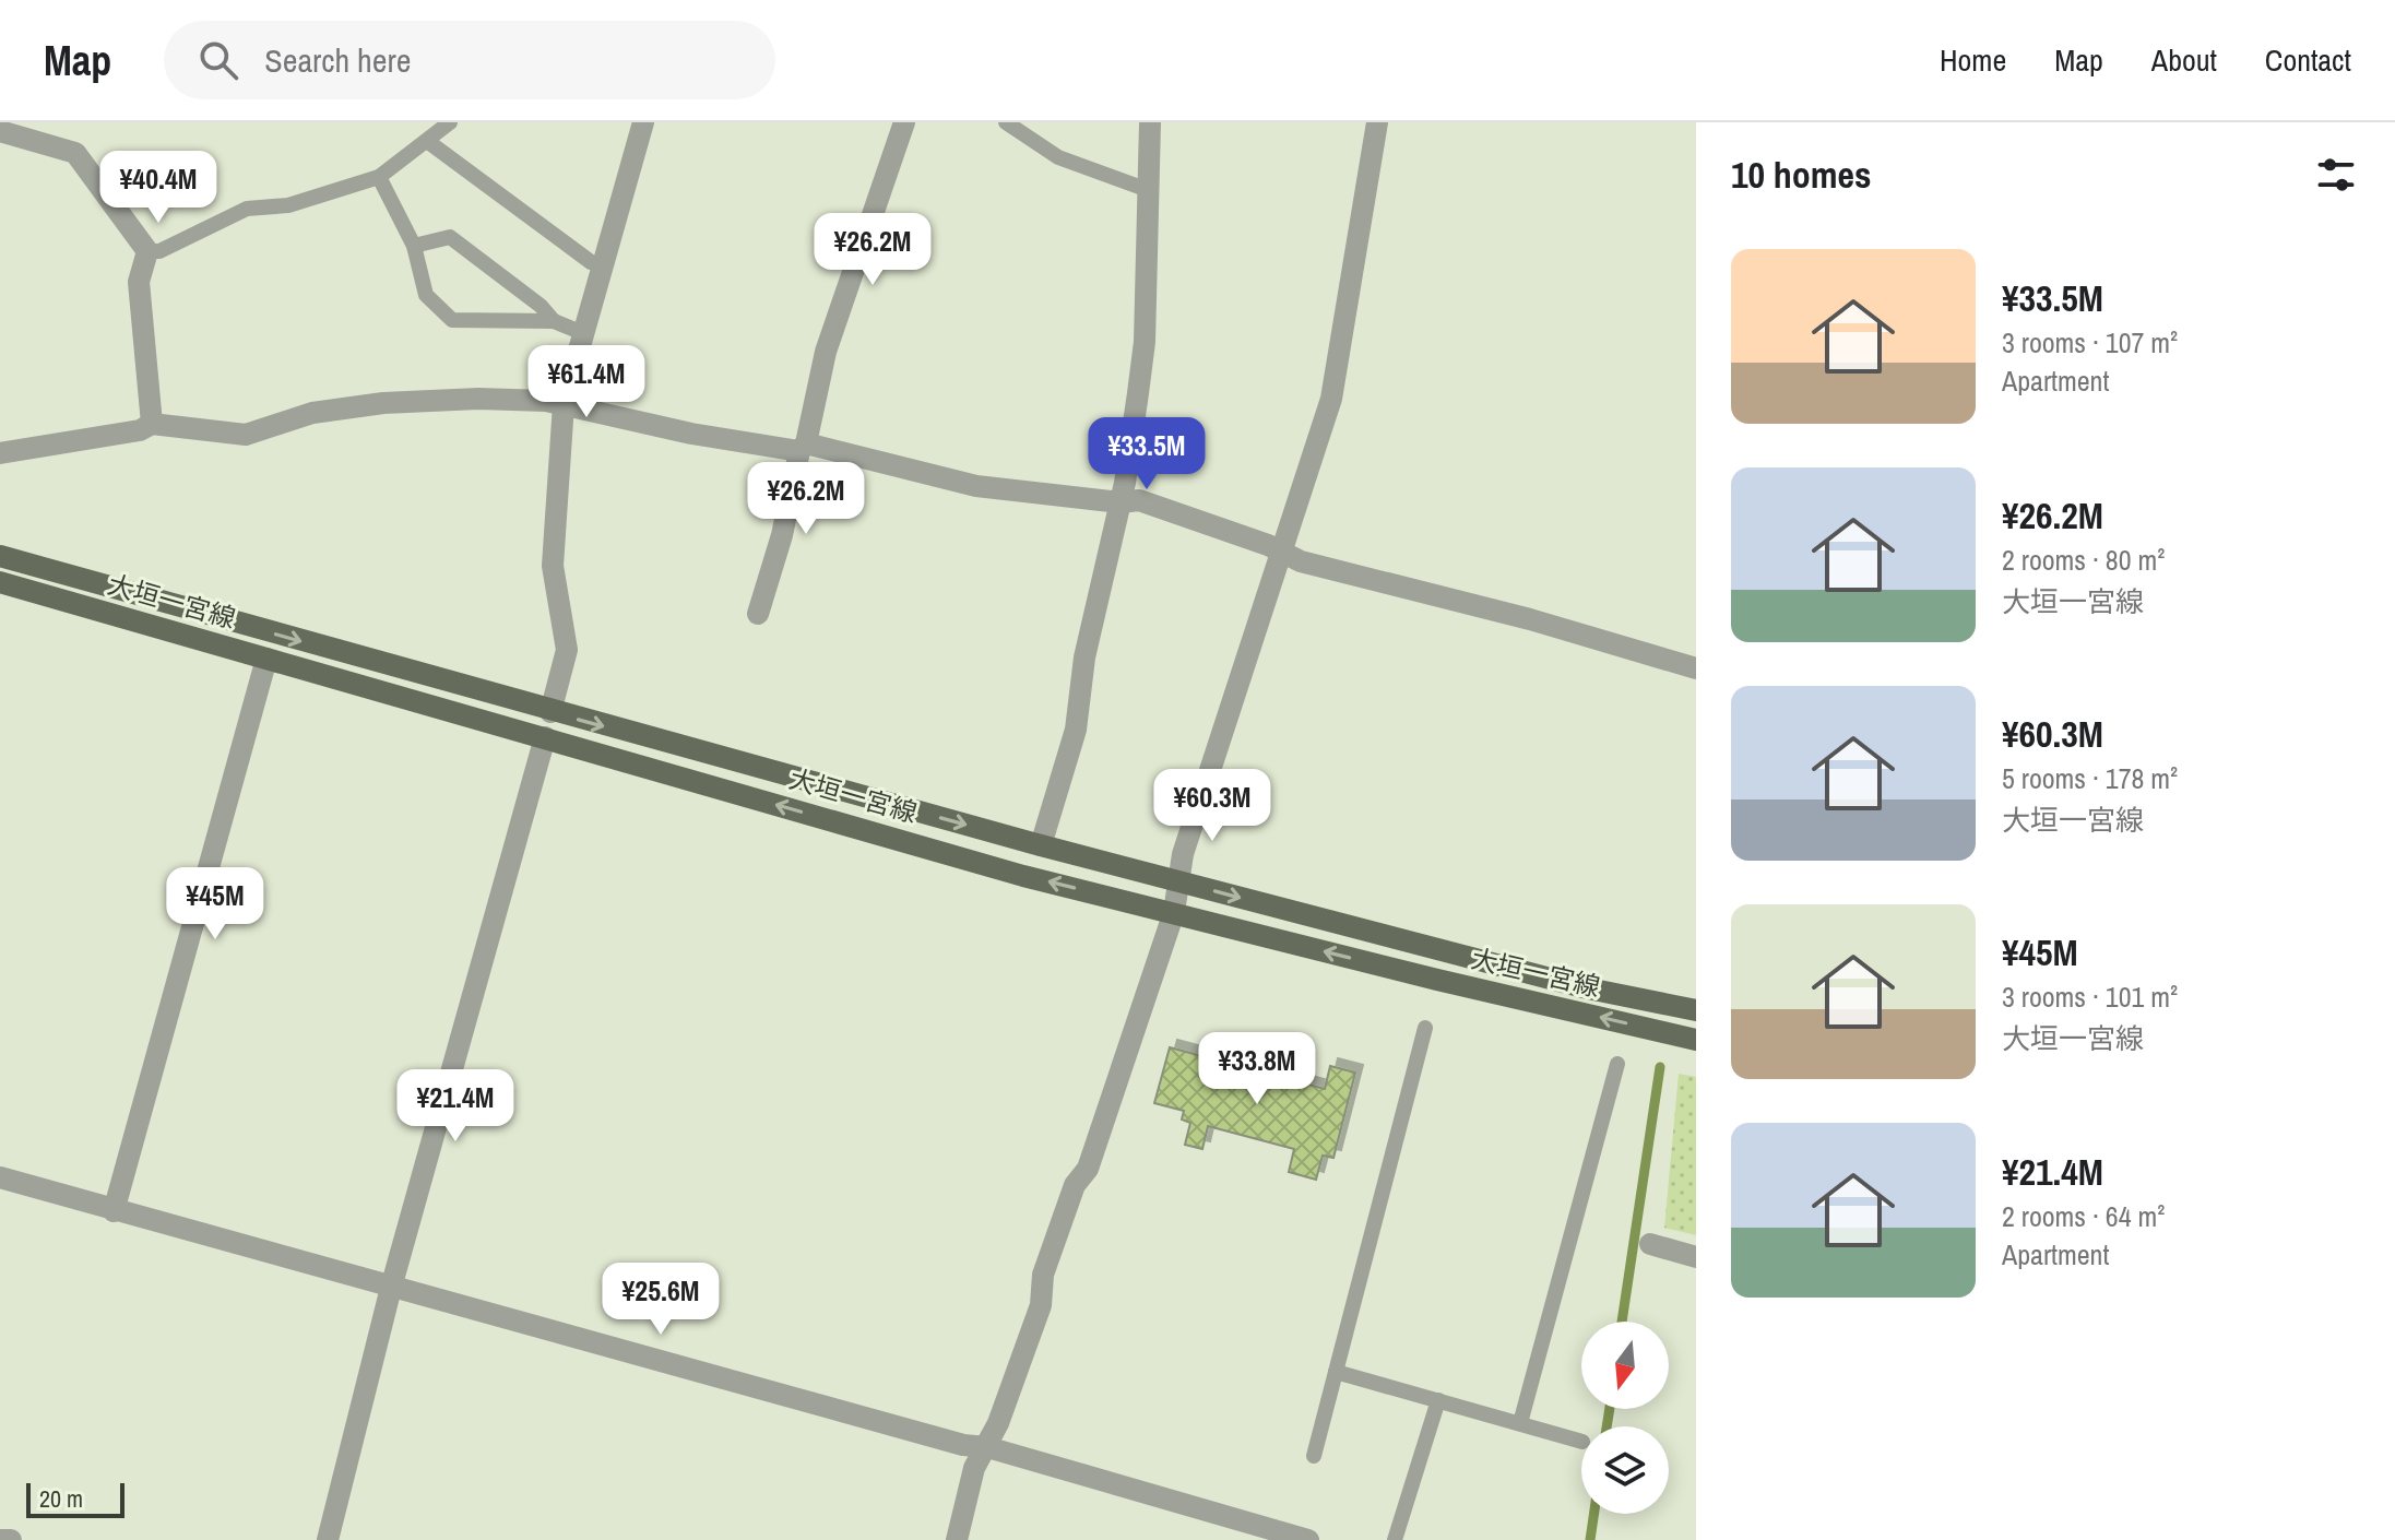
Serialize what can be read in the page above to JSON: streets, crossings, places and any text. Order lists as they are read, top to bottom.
{
  "streets": {
    "main road": ["大垣一宮線"]
  },
  "scale_bar": "20 m",
  "north": "bottom",
  "page": {
    "header": "Map",
    "search": "Search here",
    "nav": [
      "Home",
      "Map",
      "About",
      "Contact"
    ],
    "heading": "10 homes",
    "price": [
      "¥40.4M",
      "¥26.2M",
      "¥61.4M",
      "¥33.5M",
      "¥26.2M",
      "¥60.3M",
      "¥45M",
      "¥33.8M",
      "¥21.4M",
      "¥25.6M"
    ],
    "list": [
      {
        "name": "¥33.5M",
        "note": "3 rooms · 107 m² · Apartment"
      },
      {
        "name": "¥26.2M",
        "note": "2 rooms · 80 m² · 大垣一宮線"
      },
      {
        "name": "¥60.3M",
        "note": "5 rooms · 178 m² · 大垣一宮線"
      },
      {
        "name": "¥45M",
        "note": "3 rooms · 101 m² · 大垣一宮線"
      },
      {
        "name": "¥21.4M",
        "note": "2 rooms · 64 m² · Apartment"
      }
    ],
    "scale": "20 m"
  }
}
